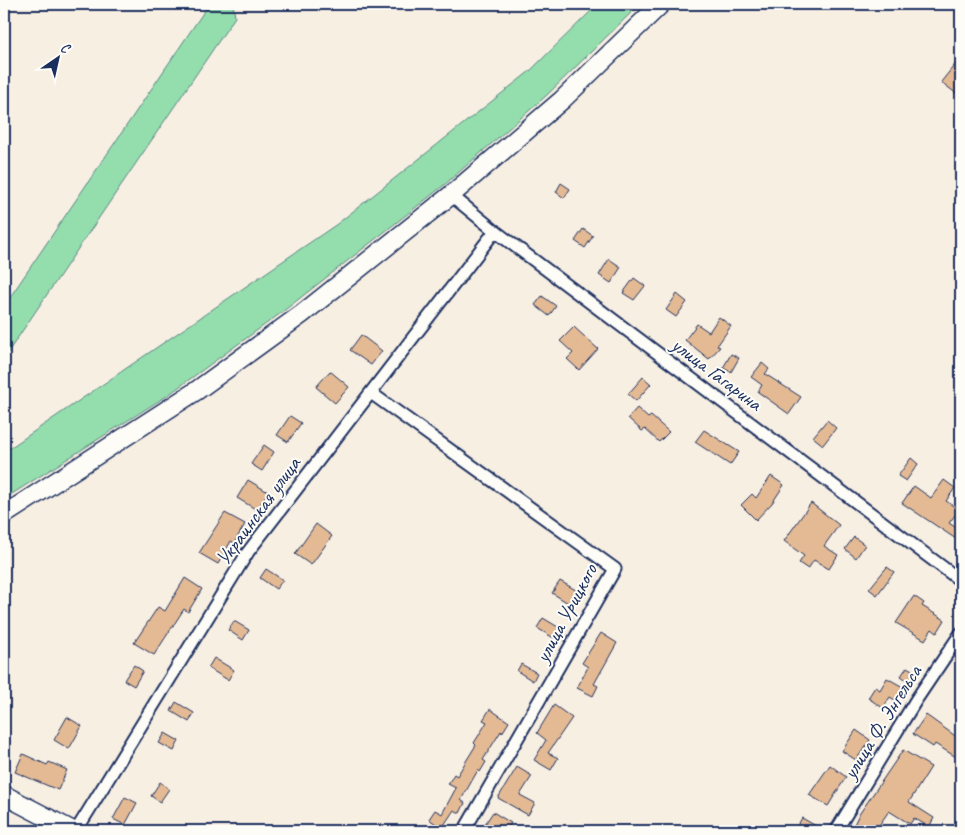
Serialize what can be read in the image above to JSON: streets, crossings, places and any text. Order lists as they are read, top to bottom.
{
  "streets": {
    "street": [
      "улица Гагарина",
      "Украинская улица",
      "улица Урицкого",
      "улица Ф. Энгельса"
    ]
  },
  "crossings": [
    ["улица Гагарина", "Украинская улица"],
    ["Украинская улица", "улица Урицкого"]
  ],
  "north": "top right"
}
